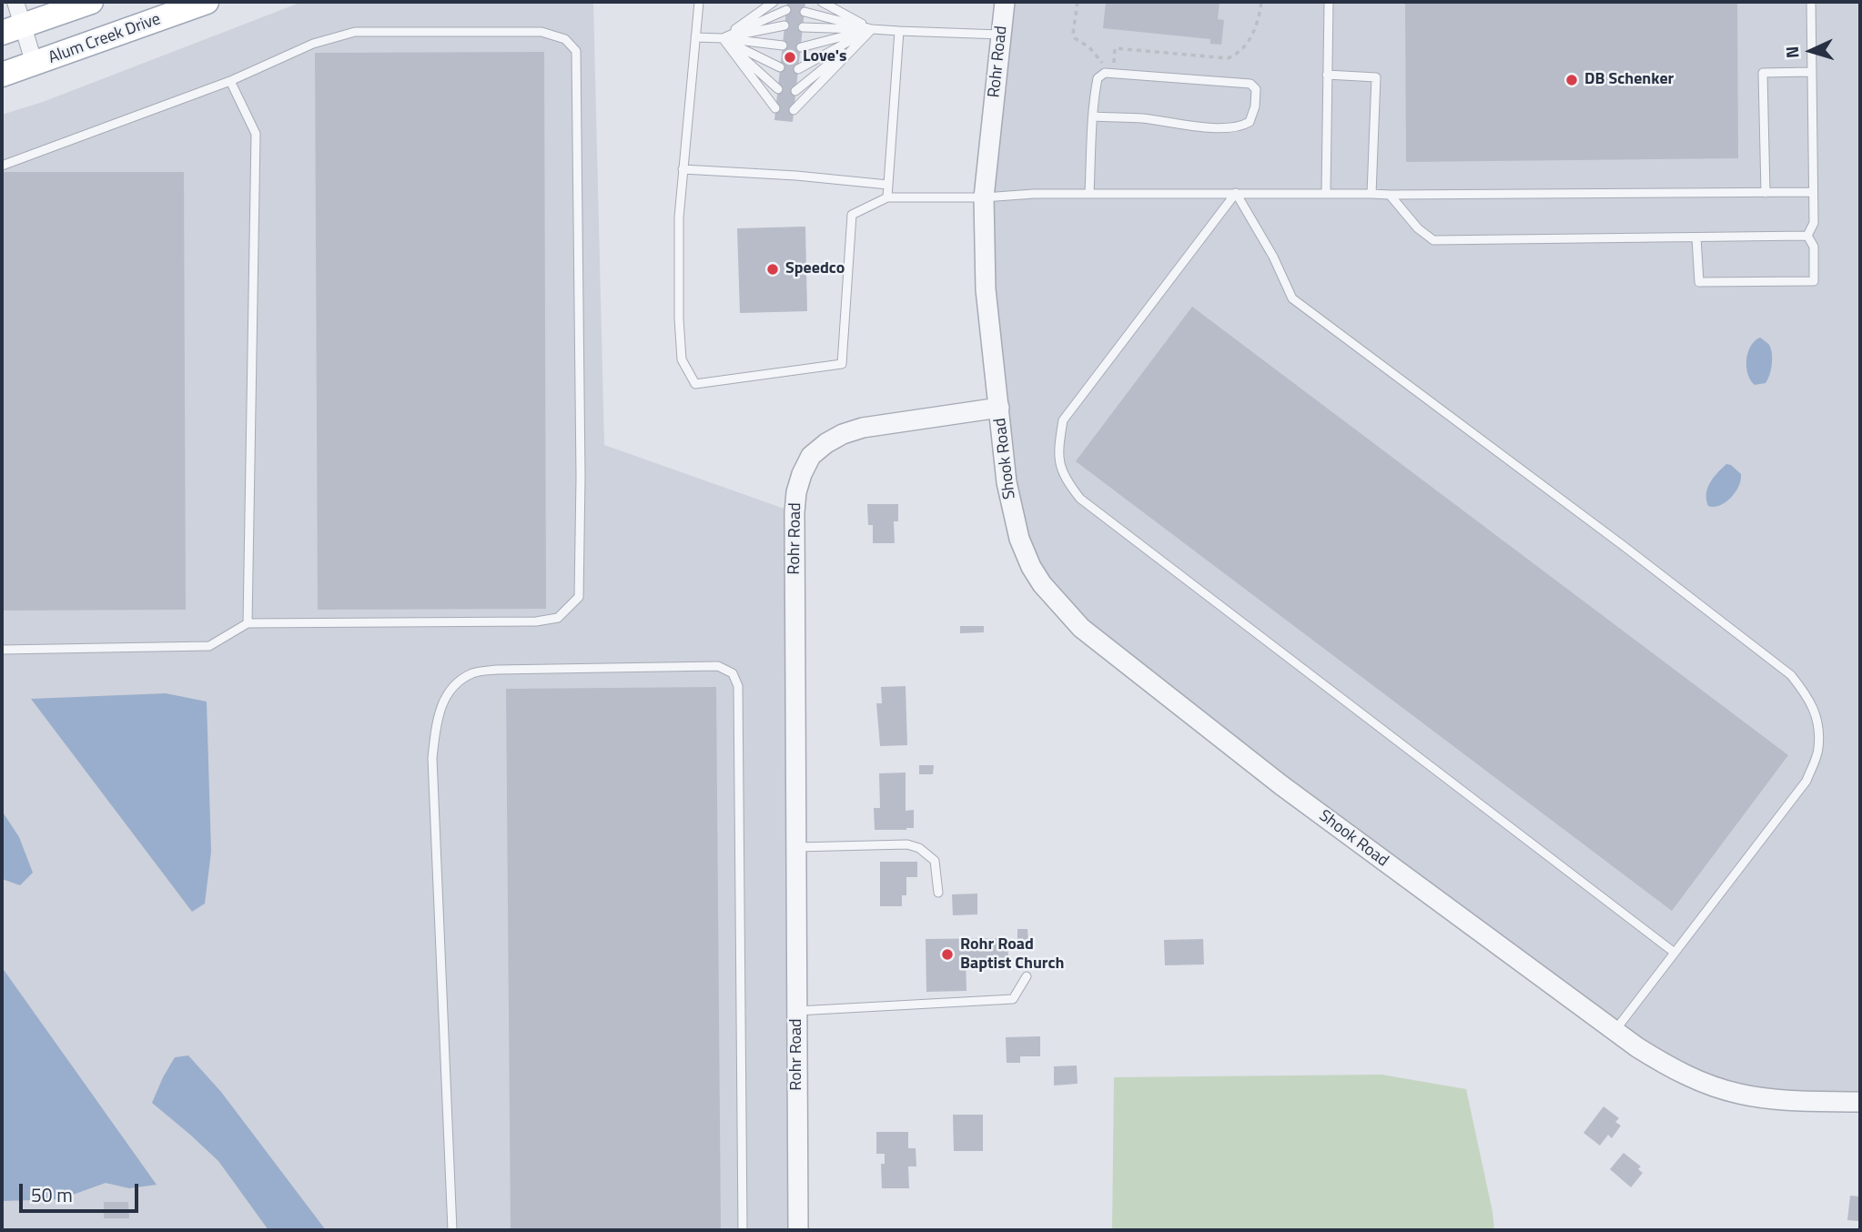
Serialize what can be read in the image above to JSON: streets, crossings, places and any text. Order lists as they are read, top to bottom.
{
  "streets": {
    "main road": ["Alum Creek Drive"],
    "street": ["Rohr Road", "Shook Road"]
  },
  "crossings": [
    ["Rohr Road", "Shook Road"]
  ],
  "places": [
    "Love's",
    "DB Schenker",
    "Speedco",
    "Rohr Road Baptist Church"
  ],
  "scale_bar": "50 m",
  "north": "left"
}
